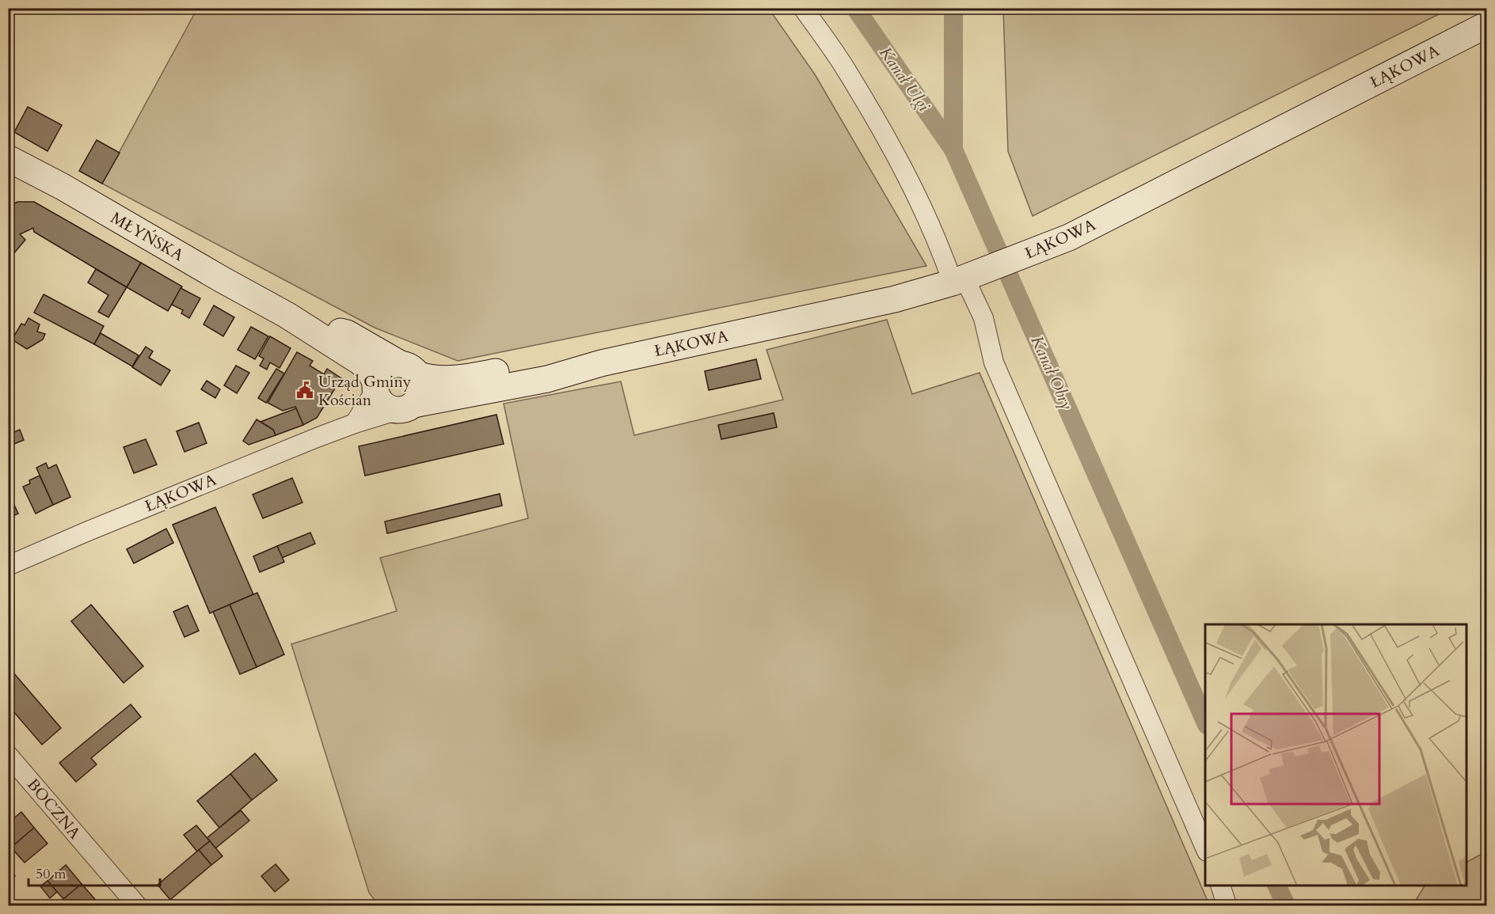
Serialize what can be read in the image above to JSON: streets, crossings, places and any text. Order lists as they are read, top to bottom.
{
  "streets": {
    "street": ["ŁĄKOWA", "MŁYŃSKA", "BOCZNA"]
  },
  "crossings": [
    ["ŁĄKOWA", "MŁYŃSKA"]
  ],
  "water": ["Kanał Ulgi", "Kanał Obry"],
  "places": {
    "public building": ["Urząd Gminy Kościan"]
  },
  "scale_bar": "50 m"
}
